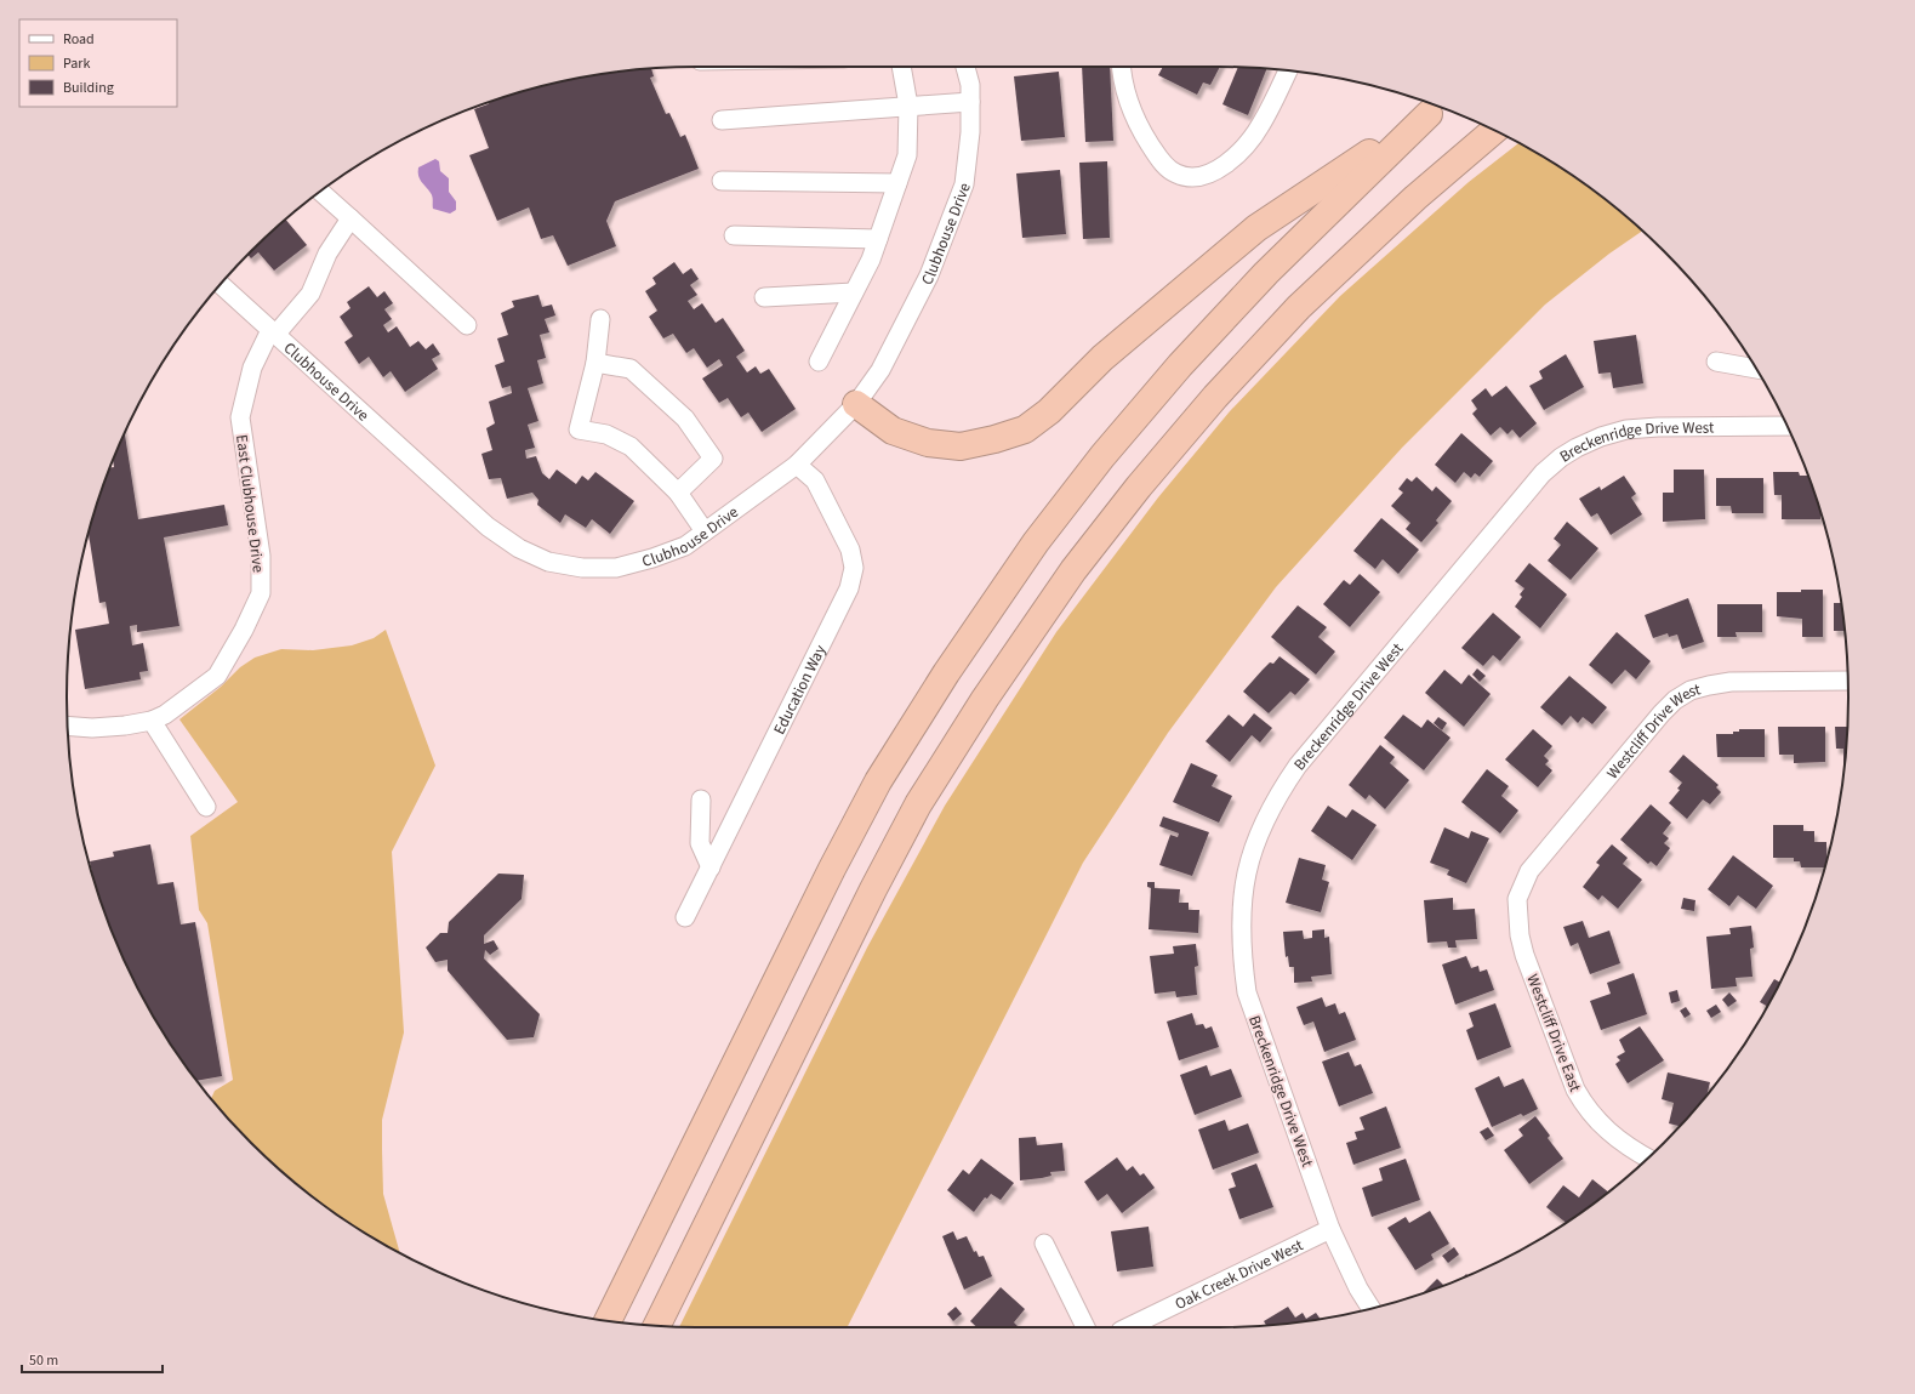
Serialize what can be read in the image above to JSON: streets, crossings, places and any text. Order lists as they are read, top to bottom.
{
  "streets": {
    "street": [
      "Clubhouse Drive",
      "Breckenridge Drive West",
      "East Clubhouse Drive",
      "Education Way",
      "Westcliff Drive West",
      "Westcliff Drive East",
      "Oak Creek Drive West"
    ]
  },
  "crossings": [
    ["Clubhouse Drive", "East Clubhouse Drive"],
    ["Clubhouse Drive", "Education Way"],
    ["Breckenridge Drive West", "Oak Creek Drive West"],
    ["Westcliff Drive West", "Westcliff Drive East"]
  ],
  "legend": ["Road", "Park", "Building"],
  "scale_bar": "50 m"
}
